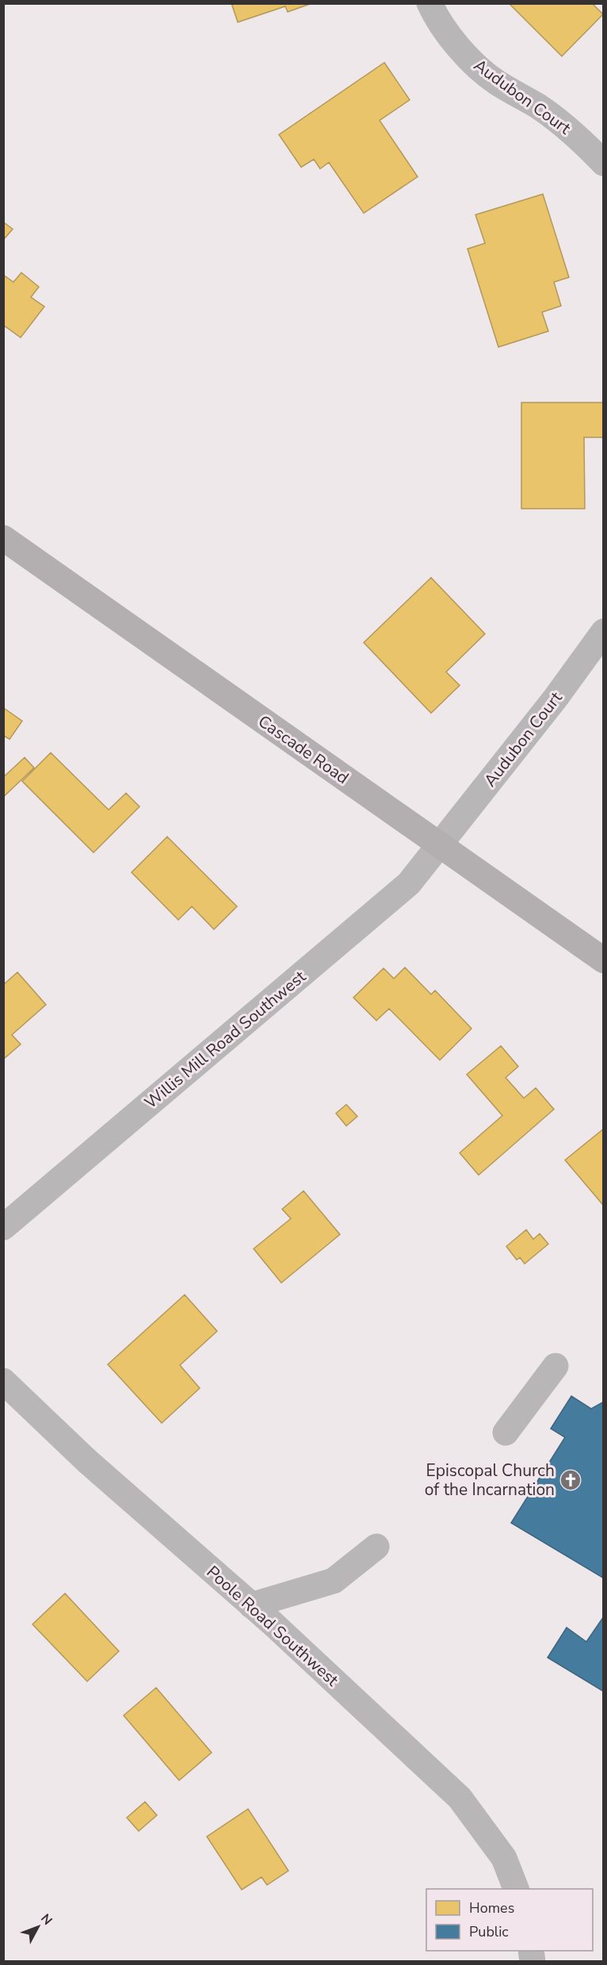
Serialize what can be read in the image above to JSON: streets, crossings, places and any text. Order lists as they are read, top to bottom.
{
  "streets": {
    "main road": ["Cascade Road"],
    "street": ["Audubon Court", "Willis Mill Road Southwest", "Poole Road Southwest"]
  },
  "crossings": [
    ["Audubon Court", "Cascade Road"],
    ["Audubon Court", "Willis Mill Road Southwest"],
    ["Cascade Road", "Willis Mill Road Southwest"]
  ],
  "places": {
    "church": ["Episcopal Church of the Incarnation"]
  },
  "legend": ["Homes", "Public"],
  "north": "top right"
}
